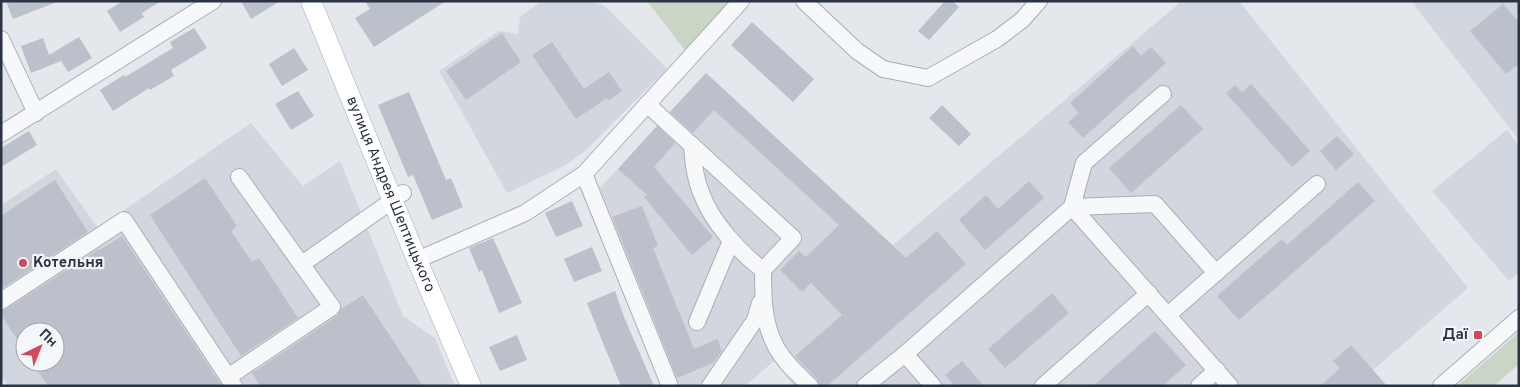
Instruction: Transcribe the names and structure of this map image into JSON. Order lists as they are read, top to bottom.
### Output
{
  "streets": {
    "main road": ["вулиця Андрея Шептицького"]
  },
  "places": {
    "other": ["Котельня"],
    "transit": ["Даї"]
  },
  "north": "top right"
}
